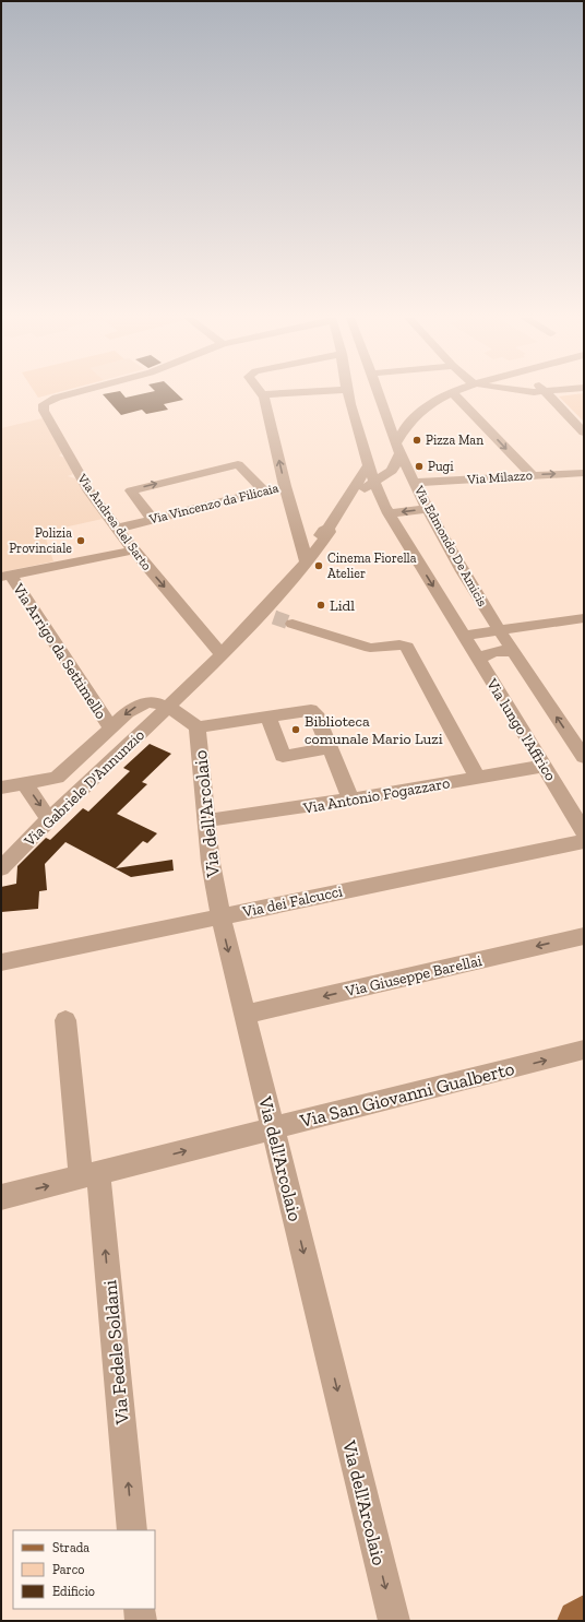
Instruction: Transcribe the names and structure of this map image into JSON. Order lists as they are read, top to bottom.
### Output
{
  "streets": {
    "street": [
      "Via Milazzo",
      "Via Vincenzo da Filicaia",
      "Via Andrea del Sarto",
      "Via Edmondo De Amicis",
      "Via Arrigo da Settimello",
      "Via lungo l'Affrico",
      "Via Gabriele D'Annunzio",
      "Via Antonio Fogazzaro",
      "Via dell'Arcolaio",
      "Via dei Falcucci",
      "Via Giuseppe Barellai",
      "Via San Giovanni Gualberto",
      "Via Fedele Soldani"
    ]
  },
  "crossings": [
    ["Via Milazzo", "Via Edmondo De Amicis"],
    ["Via Vincenzo da Filicaia", "Via Andrea del Sarto"],
    ["Via Andrea del Sarto", "Via Gabriele D'Annunzio"],
    ["Via Edmondo De Amicis", "Via lungo l'Affrico"],
    ["Via Arrigo da Settimello", "Via Gabriele D'Annunzio"],
    ["Via lungo l'Affrico", "Via Gabriele D'Annunzio"],
    ["Via lungo l'Affrico", "Via Antonio Fogazzaro"],
    ["Via Gabriele D'Annunzio", "Via dell'Arcolaio"],
    ["Via Antonio Fogazzaro", "Via dell'Arcolaio"],
    ["Via dell'Arcolaio", "Via dei Falcucci"],
    ["Via dell'Arcolaio", "Via Giuseppe Barellai"],
    ["Via dell'Arcolaio", "Via San Giovanni Gualberto"],
    ["Via San Giovanni Gualberto", "Via Fedele Soldani"]
  ],
  "one_way": [
    "Via Andrea del Sarto",
    "Via dell'Arcolaio",
    "Via Giuseppe Barellai",
    "Via San Giovanni Gualberto",
    "Via Fedele Soldani"
  ],
  "places": [
    "Pizza Man",
    "Pugi",
    "Polizia Provinciale",
    "Cinema Fiorella Atelier",
    "Lidl",
    "Biblioteca comunale Mario Luzi"
  ],
  "legend": ["Strada", "Parco", "Edificio"]
}
